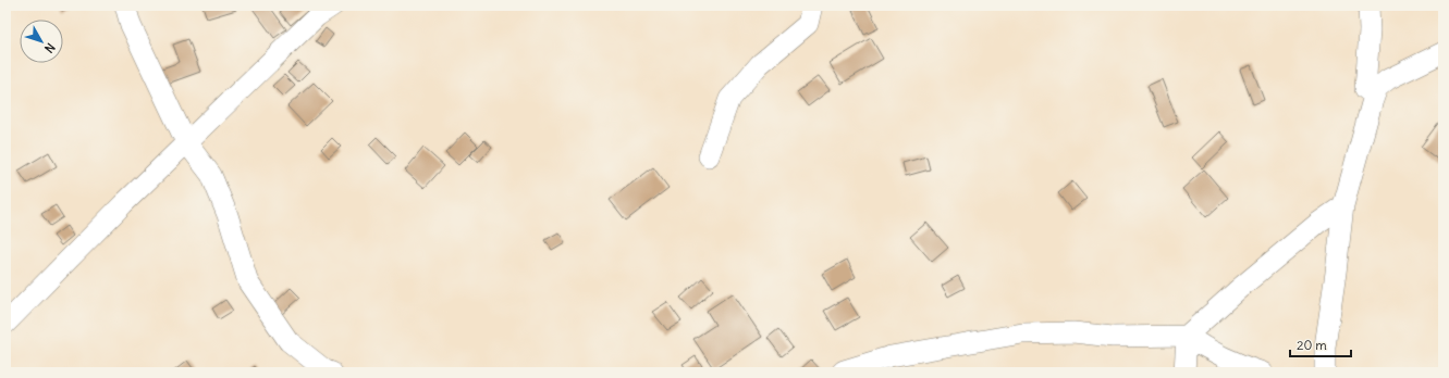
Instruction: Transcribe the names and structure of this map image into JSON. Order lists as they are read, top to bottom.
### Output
{
  "scale_bar": "20 m",
  "north": "bottom right"
}
